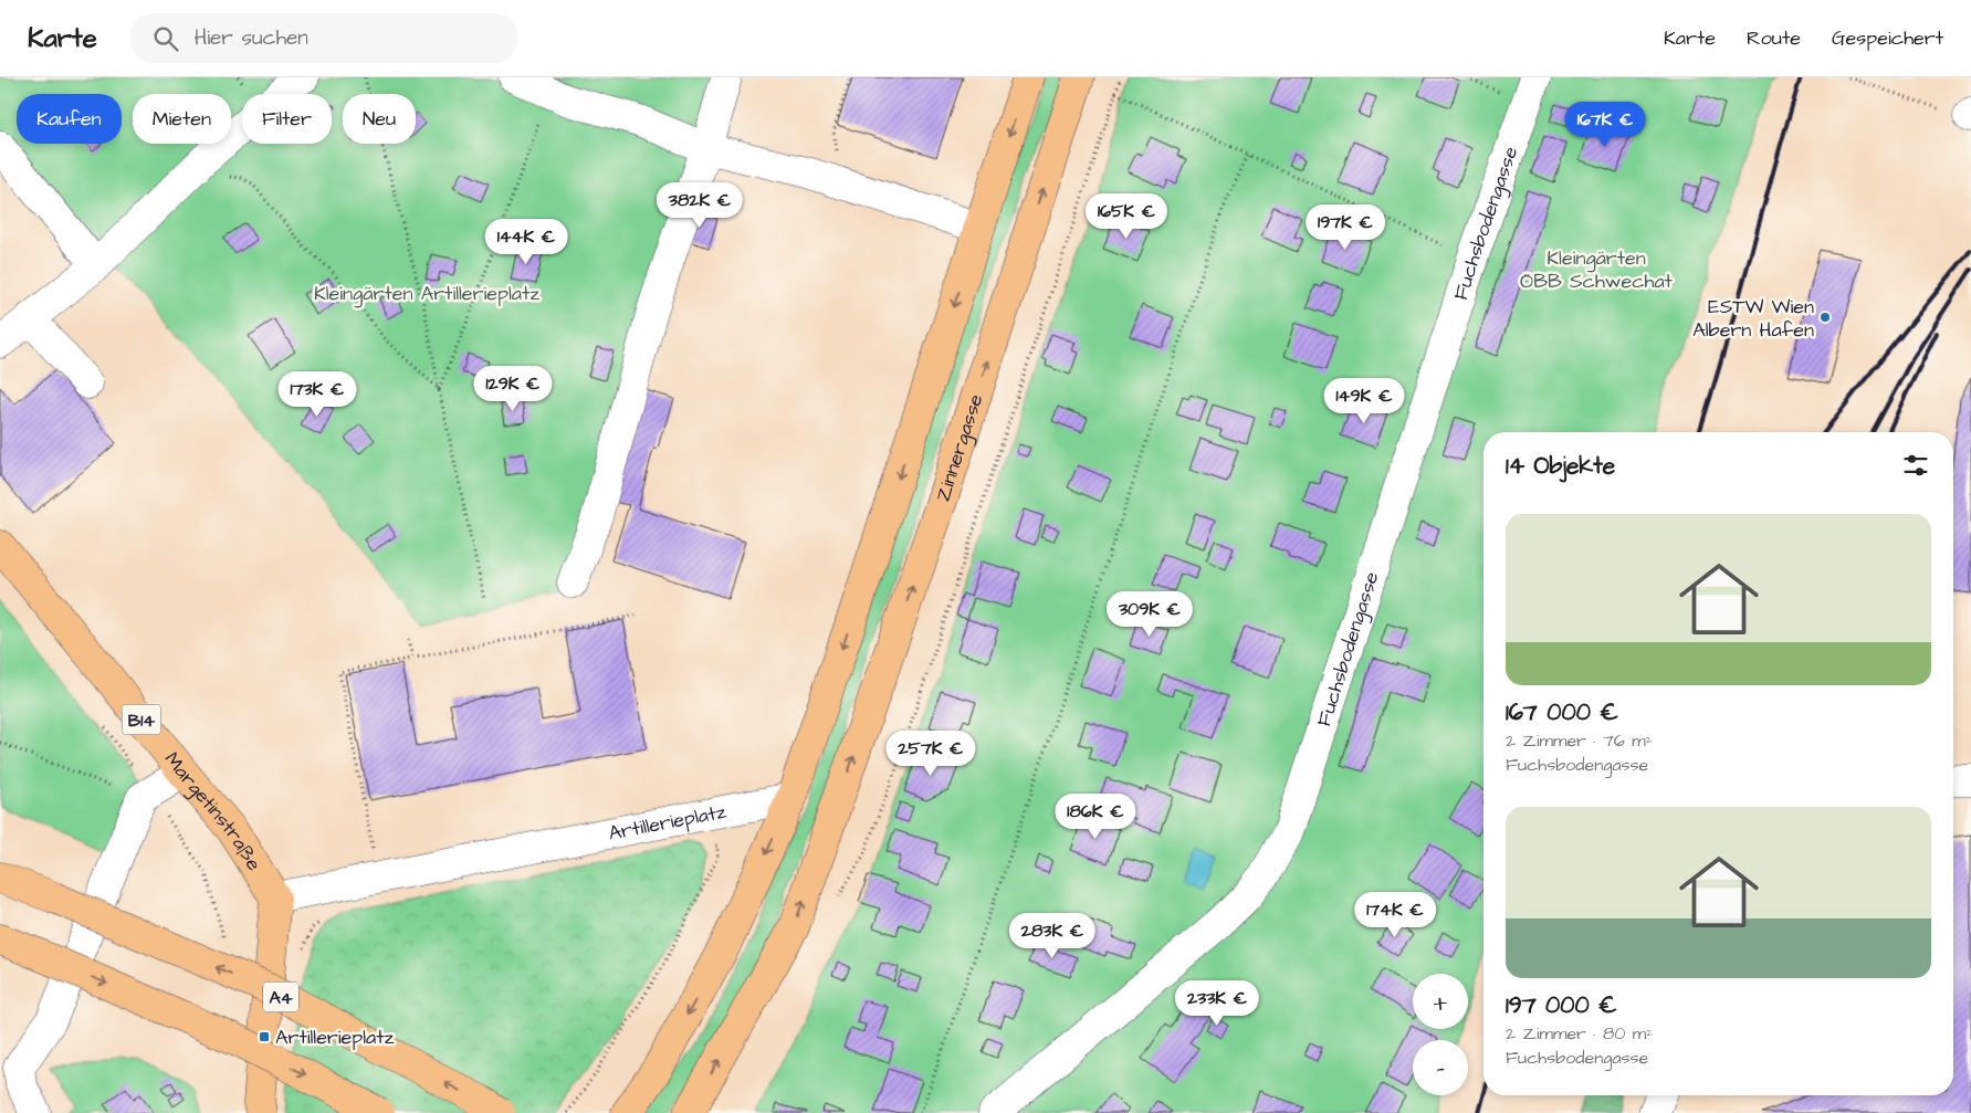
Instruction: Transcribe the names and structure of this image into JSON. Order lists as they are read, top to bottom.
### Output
{
  "streets": {
    "main road": [
      "Zinnergasse",
      "B14",
      "Margetinstraße",
      "A4"
    ],
    "street": ["Fuchsbodengasse", "Artillerieplatz"]
  },
  "crossings": [
    ["Margetinstraße", "Artillerieplatz"]
  ],
  "parks": ["Kleingärten ÖBB Schwechat", "Kleingärten Artillerieplatz"],
  "places": {
    "other": ["ESTW Wien Albern Hafen"],
    "transit": ["Artillerieplatz"]
  },
  "page": {
    "header": "Karte",
    "search": "Hier suchen",
    "nav": ["Karte", "Route", "Gespeichert"],
    "chip": [
      "Kaufen",
      "Mieten",
      "Filter",
      "Neu"
    ],
    "price": [
      "167K €",
      "382K €",
      "165K €",
      "197K €",
      "144K €",
      "129K €",
      "173K €",
      "149K €",
      "309K €",
      "257K €",
      "186K €",
      "174K €",
      "283K €",
      "233K €"
    ],
    "heading": "14 Objekte",
    "list": [
      {
        "name": "167 000 €",
        "note": "2 Zimmer · 76 m² · Fuchsbodengasse"
      },
      {
        "name": "197 000 €",
        "note": "2 Zimmer · 80 m² · Fuchsbodengasse"
      }
    ],
    "map_buttons": ["+", "−"]
  }
}
